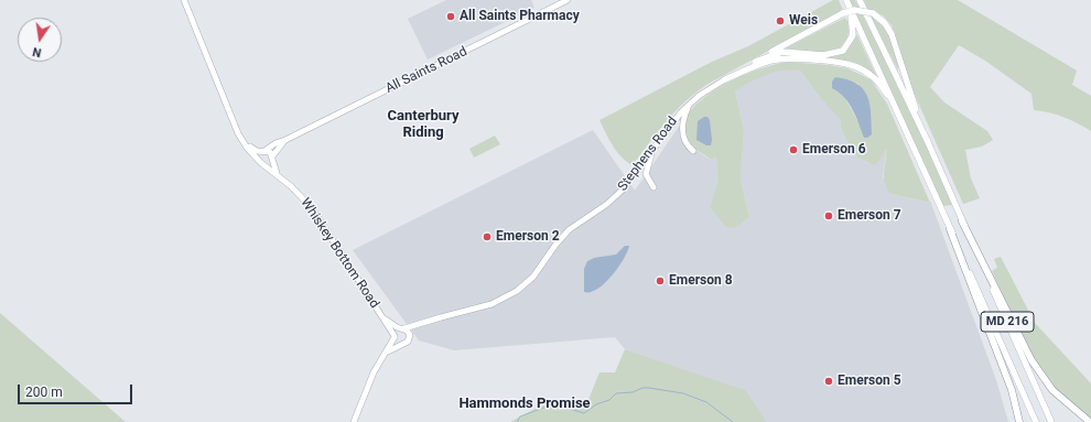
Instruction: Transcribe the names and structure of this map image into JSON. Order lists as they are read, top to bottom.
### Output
{
  "streets": {
    "main road": ["MD 216"],
    "street": ["All Saints Road", "Stephens Road", "Whiskey Bottom Road"]
  },
  "crossings": [
    ["All Saints Road", "Whiskey Bottom Road"],
    ["Stephens Road", "Whiskey Bottom Road"]
  ],
  "districts": ["Canterbury Riding", "Hammonds Promise"],
  "places": [
    "All Saints Pharmacy",
    "Weis",
    "Emerson 6",
    "Emerson 7",
    "Emerson 2",
    "Emerson 8",
    "Emerson 5"
  ],
  "scale_bar": "200 m",
  "north": "bottom"
}
